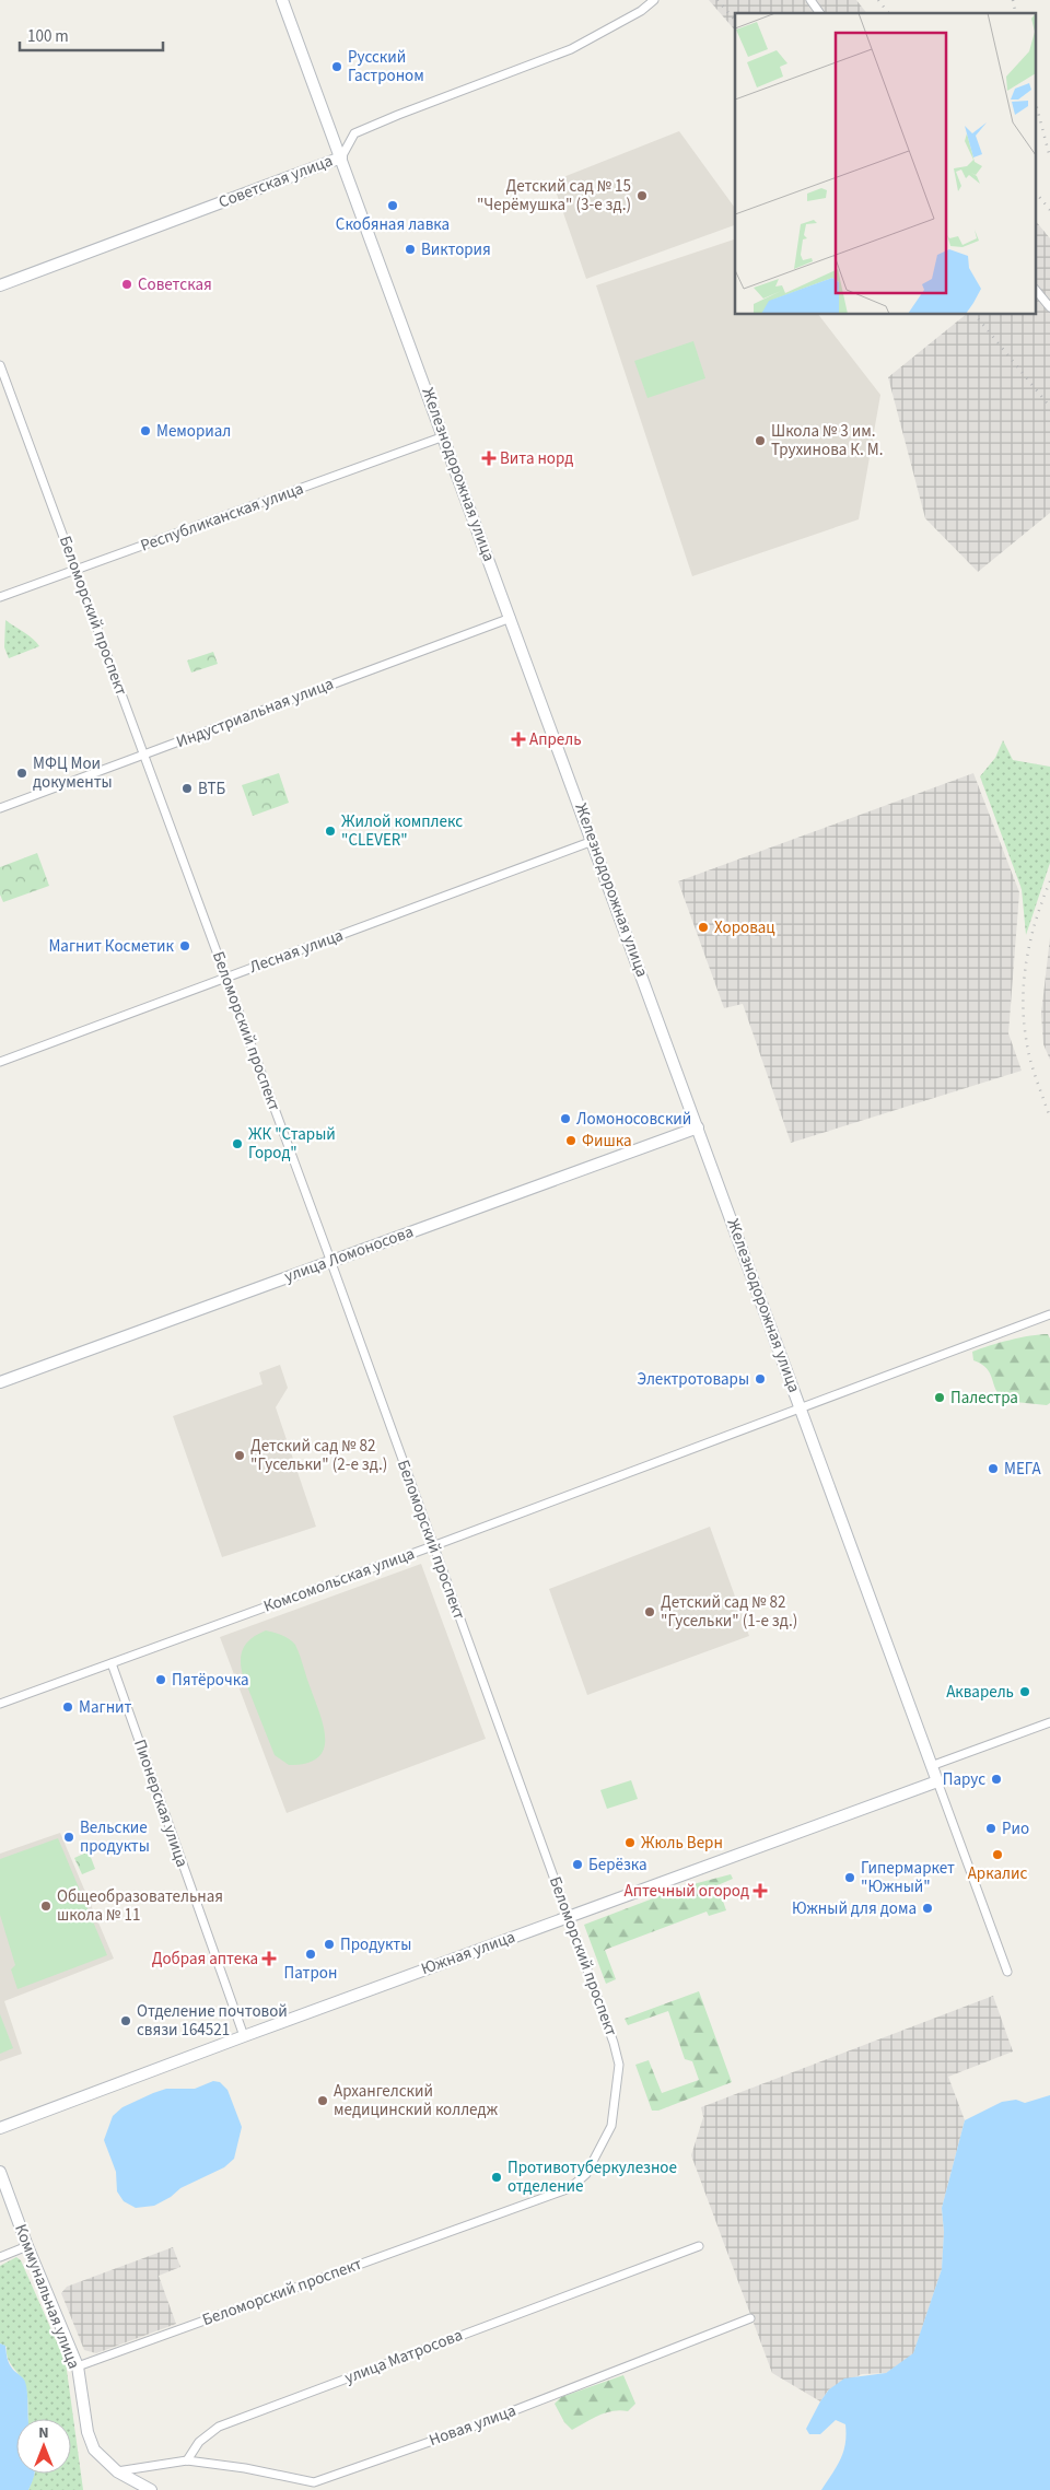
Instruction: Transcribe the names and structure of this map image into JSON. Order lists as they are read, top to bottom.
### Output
{
  "streets": {
    "main road": [
      "Советская улица",
      "Железнодорожная улица",
      "улица Ломоносова",
      "Южная улица",
      "Коммунальная улица"
    ],
    "street": [
      "Республиканская улица",
      "Беломорский проспект",
      "Индустриальная улица",
      "Лесная улица",
      "Комсомольская улица",
      "Пионерская улица",
      "улица Матросова",
      "Новая улица"
    ]
  },
  "crossings": [
    ["Советская улица", "Железнодорожная улица"],
    ["Железнодорожная улица", "Республиканская улица"],
    ["Железнодорожная улица", "Индустриальная улица"],
    ["Железнодорожная улица", "Лесная улица"],
    ["Железнодорожная улица", "улица Ломоносова"],
    ["Железнодорожная улица", "Комсомольская улица"],
    ["Железнодорожная улица", "Южная улица"],
    ["Республиканская улица", "Беломорский проспект"],
    ["Беломорский проспект", "Индустриальная улица"],
    ["Беломорский проспект", "Лесная улица"],
    ["Беломорский проспект", "улица Ломоносова"],
    ["Беломорский проспект", "Комсомольская улица"],
    ["Беломорский проспект", "Южная улица"],
    ["Беломорский проспект", "Коммунальная улица"],
    ["Комсомольская улица", "Пионерская улица"],
    ["Пионерская улица", "Южная улица"],
    ["улица Матросова", "Новая улица"]
  ],
  "places": {
    "other": [
      "Русский Гастроном",
      "Детский сад № 15 \"Черёмушка\" (3-е зд.)",
      "Скобяная лавка",
      "Виктория",
      "Советская",
      "Мемориал",
      "Школа № 3 им. Трухинова К. М.",
      "МФЦ Мои документы",
      "ВТБ",
      "Жилой комплекс \"СLEVER\"",
      "Хоровац",
      "Магнит Косметик",
      "Ломоносовский",
      "Фишка",
      "ЖК \"Старый Город\"",
      "Электротовары",
      "Палестра",
      "Детский сад № 82 \"Гусельки\" (2-е зд.)",
      "МЕГА",
      "Детский сад № 82 \"Гусельки\" (1-е зд.)",
      "Пятёрочка",
      "Акварель",
      "Магнит",
      "Парус",
      "Рио",
      "Вельские продукты",
      "Жюль Верн",
      "Аркалис",
      "Берёзка",
      "Гипермаркет \"Южный\"",
      "Общеобразовательная школа № 11",
      "Южный для дома",
      "Продукты",
      "Патрон",
      "Отделение почтовой связи 164521",
      "Архангелский медицинский колледж",
      "Противотуберкулезное отделение"
    ],
    "health": [
      "Вита норд",
      "Апрель",
      "Аптечный огород",
      "Добрая аптека"
    ]
  },
  "scale_bar": "100 m",
  "north": "top"
}
